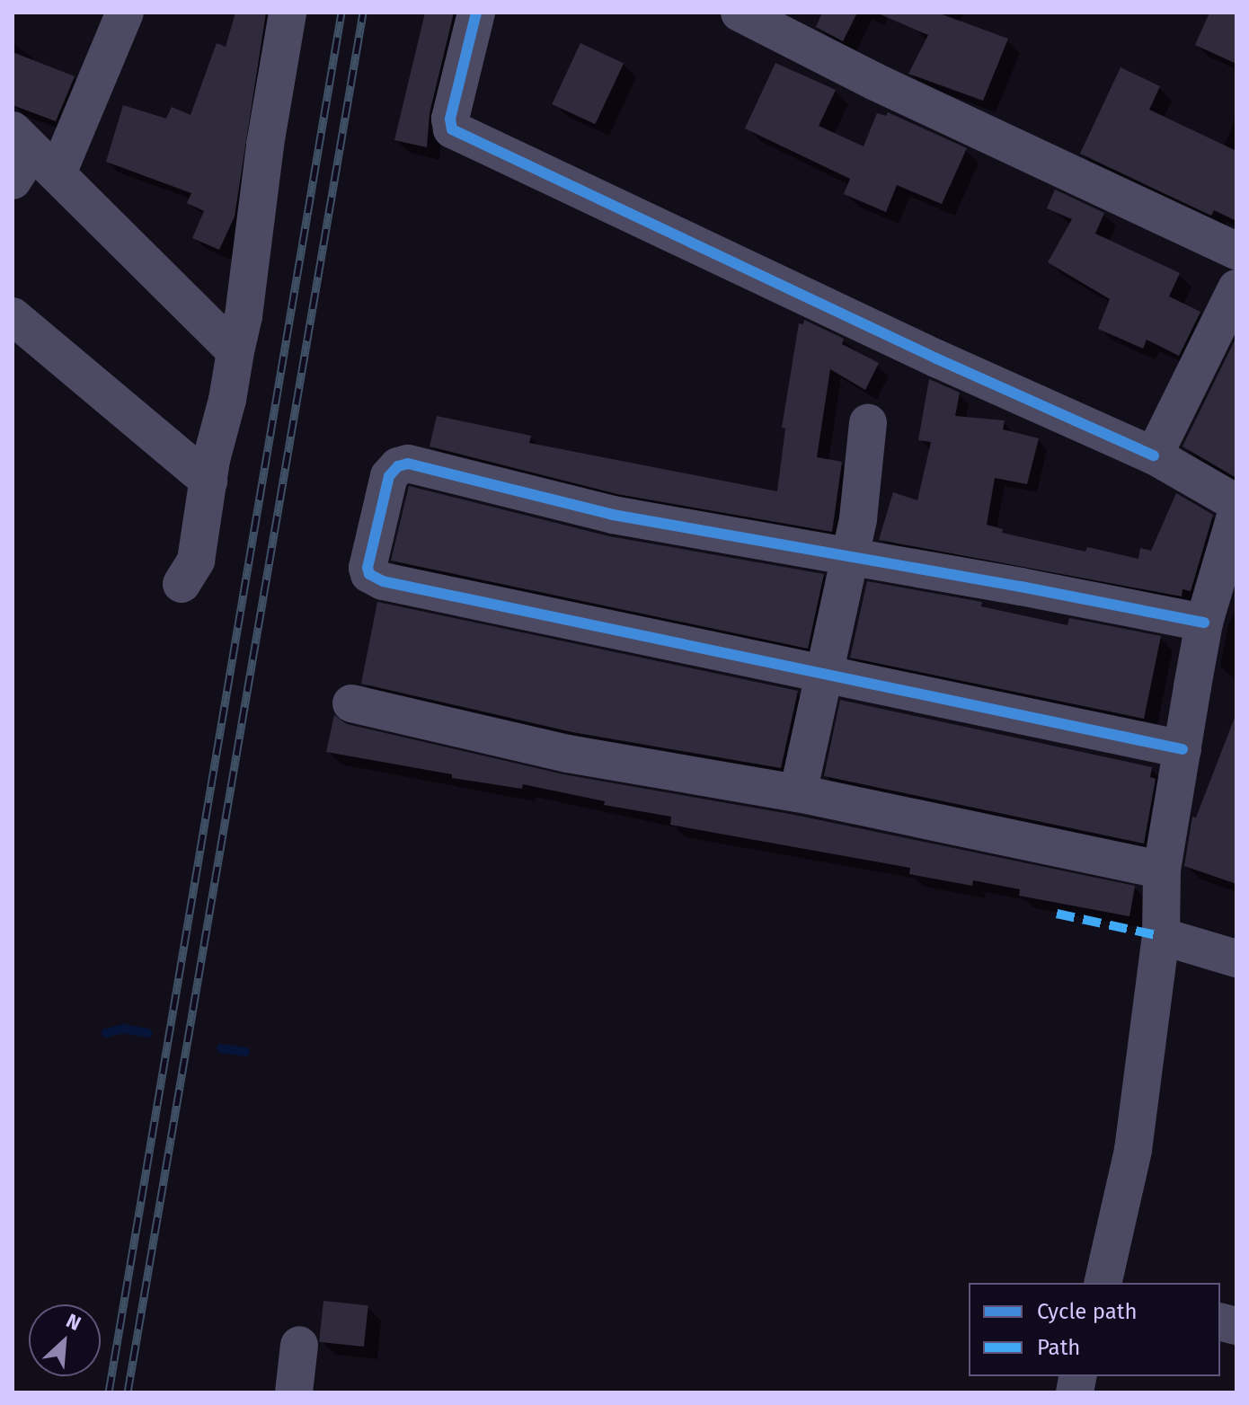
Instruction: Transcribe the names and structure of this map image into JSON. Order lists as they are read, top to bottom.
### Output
{
  "legend": ["Cycle path", "Path"],
  "north": "top right"
}
